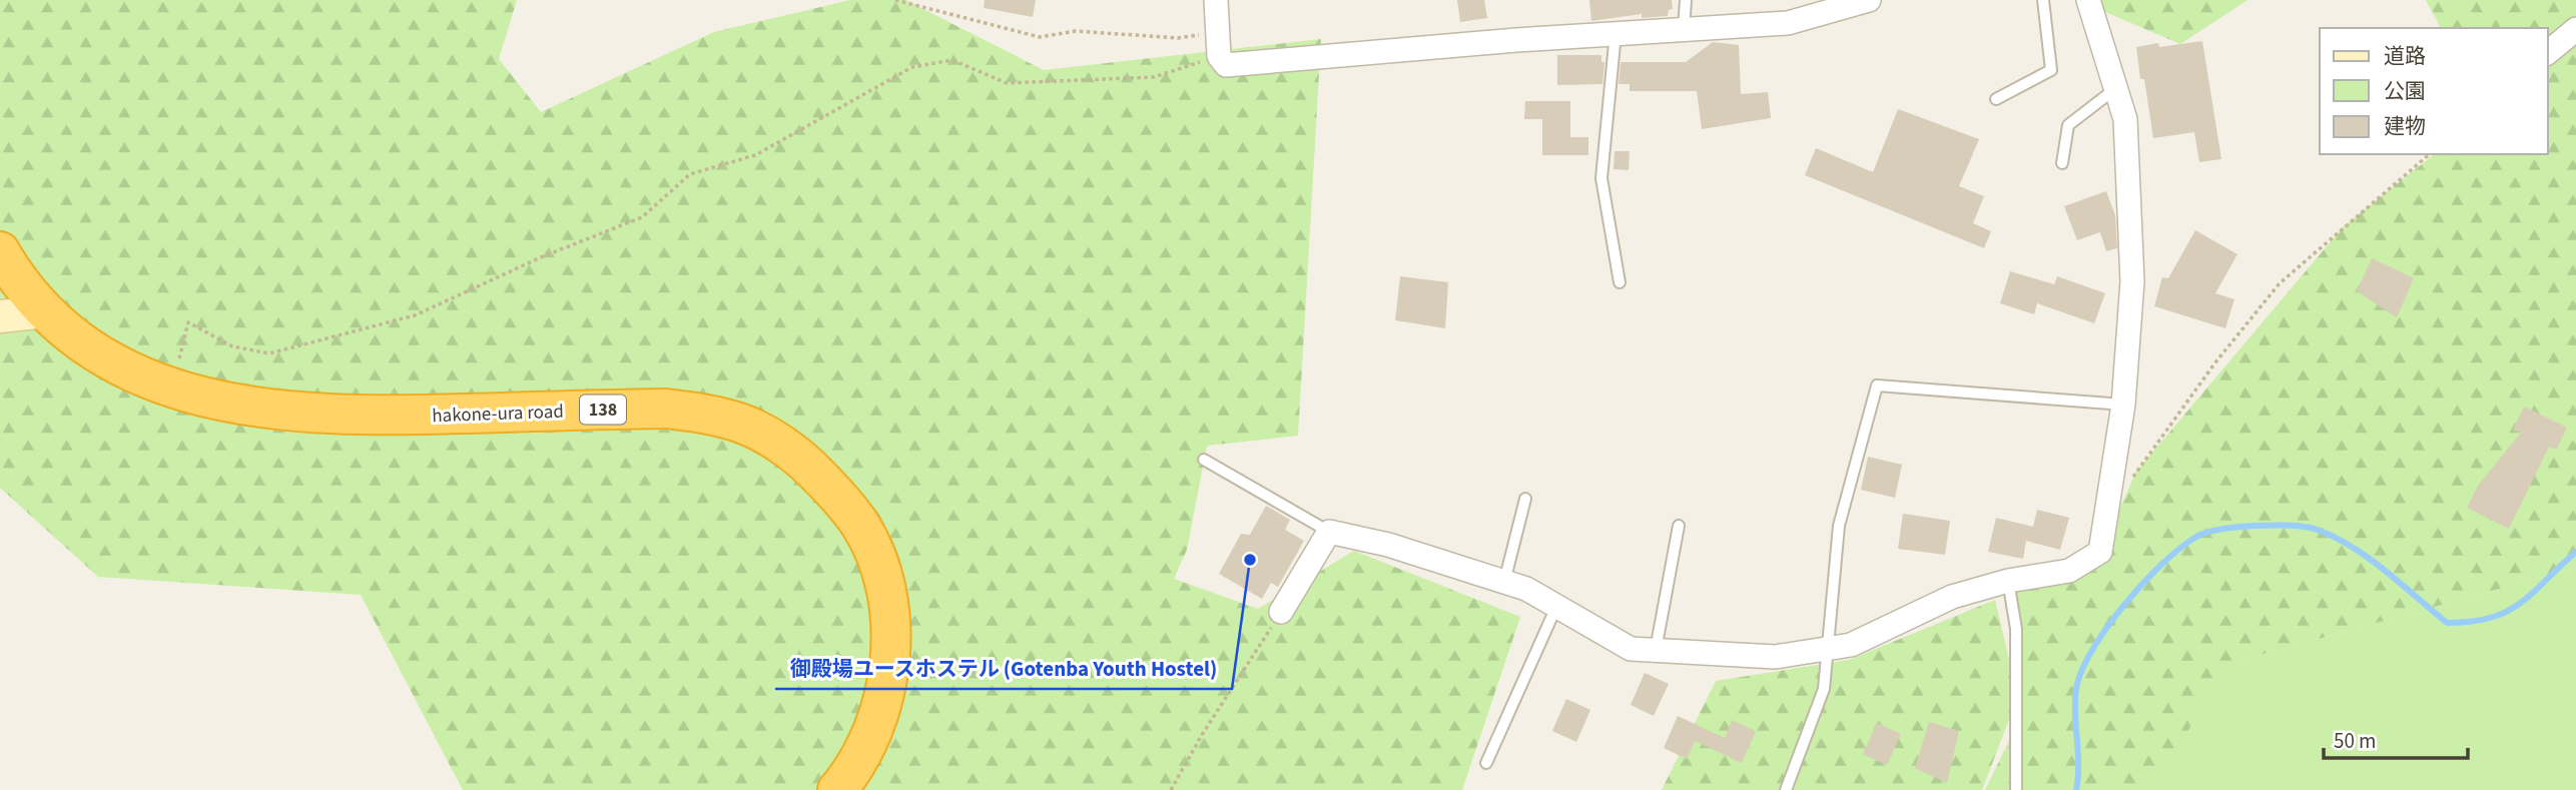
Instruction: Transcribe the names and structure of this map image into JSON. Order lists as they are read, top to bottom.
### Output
{
  "streets": {
    "highway": ["138", "hakone-ura road"]
  },
  "crossings": [
    ["138", "hakone-ura road"]
  ],
  "places": ["御殿場ユースホステル (Gotenba Youth Hostel)"],
  "legend": ["道路", "公園", "建物"],
  "scale_bar": "50 m"
}
